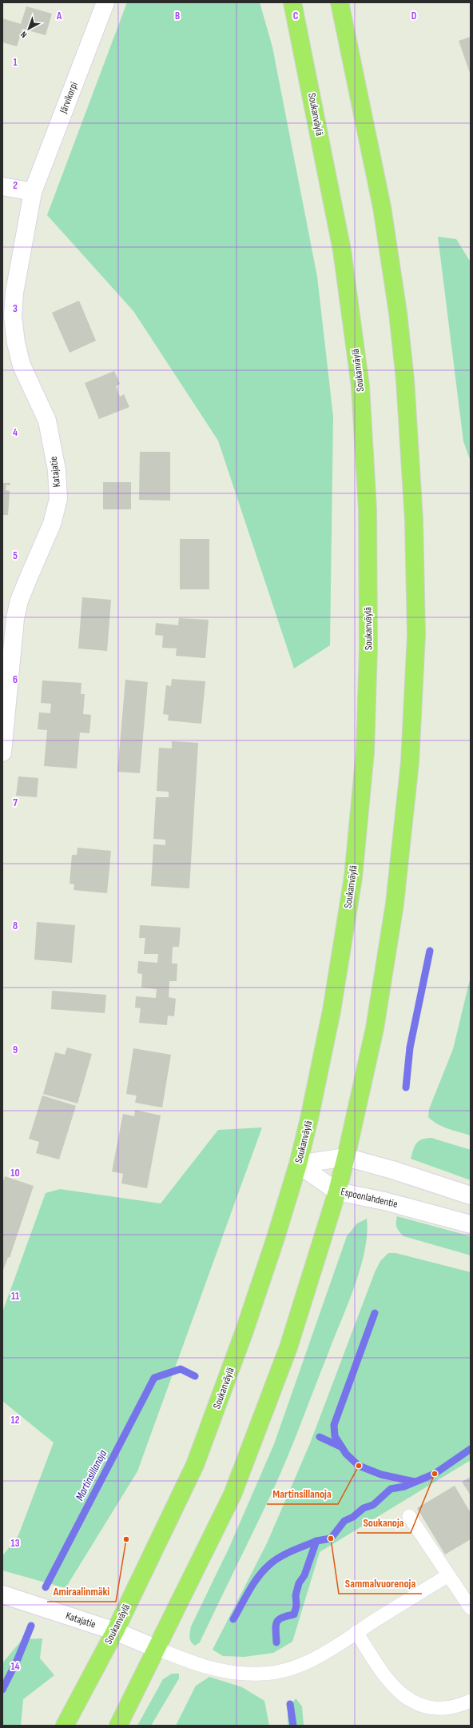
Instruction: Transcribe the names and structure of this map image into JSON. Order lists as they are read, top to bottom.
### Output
{
  "streets": {
    "main road": ["Soukanväylä"],
    "street": ["Järvikorpi", "Katajatie", "Espoonlahdentie"]
  },
  "crossings": [
    ["Järvikorpi", "Katajatie"],
    ["Soukanväylä", "Katajatie"],
    ["Soukanväylä", "Espoonlahdentie"]
  ],
  "water": ["Martinsillanoja"],
  "places": [
    "Martinsillanoja",
    "Soukanoja",
    "Sammalvuorenoja",
    "Amiraalinmäki"
  ],
  "north": "bottom left",
  "grid": {
    "columns": [
      "A",
      "B",
      "C",
      "D"
    ],
    "rows": [
      "1",
      "2",
      "3",
      "4",
      "5",
      "6",
      "7",
      "8",
      "9",
      "10",
      "11",
      "12",
      "13",
      "14"
    ]
  }
}
